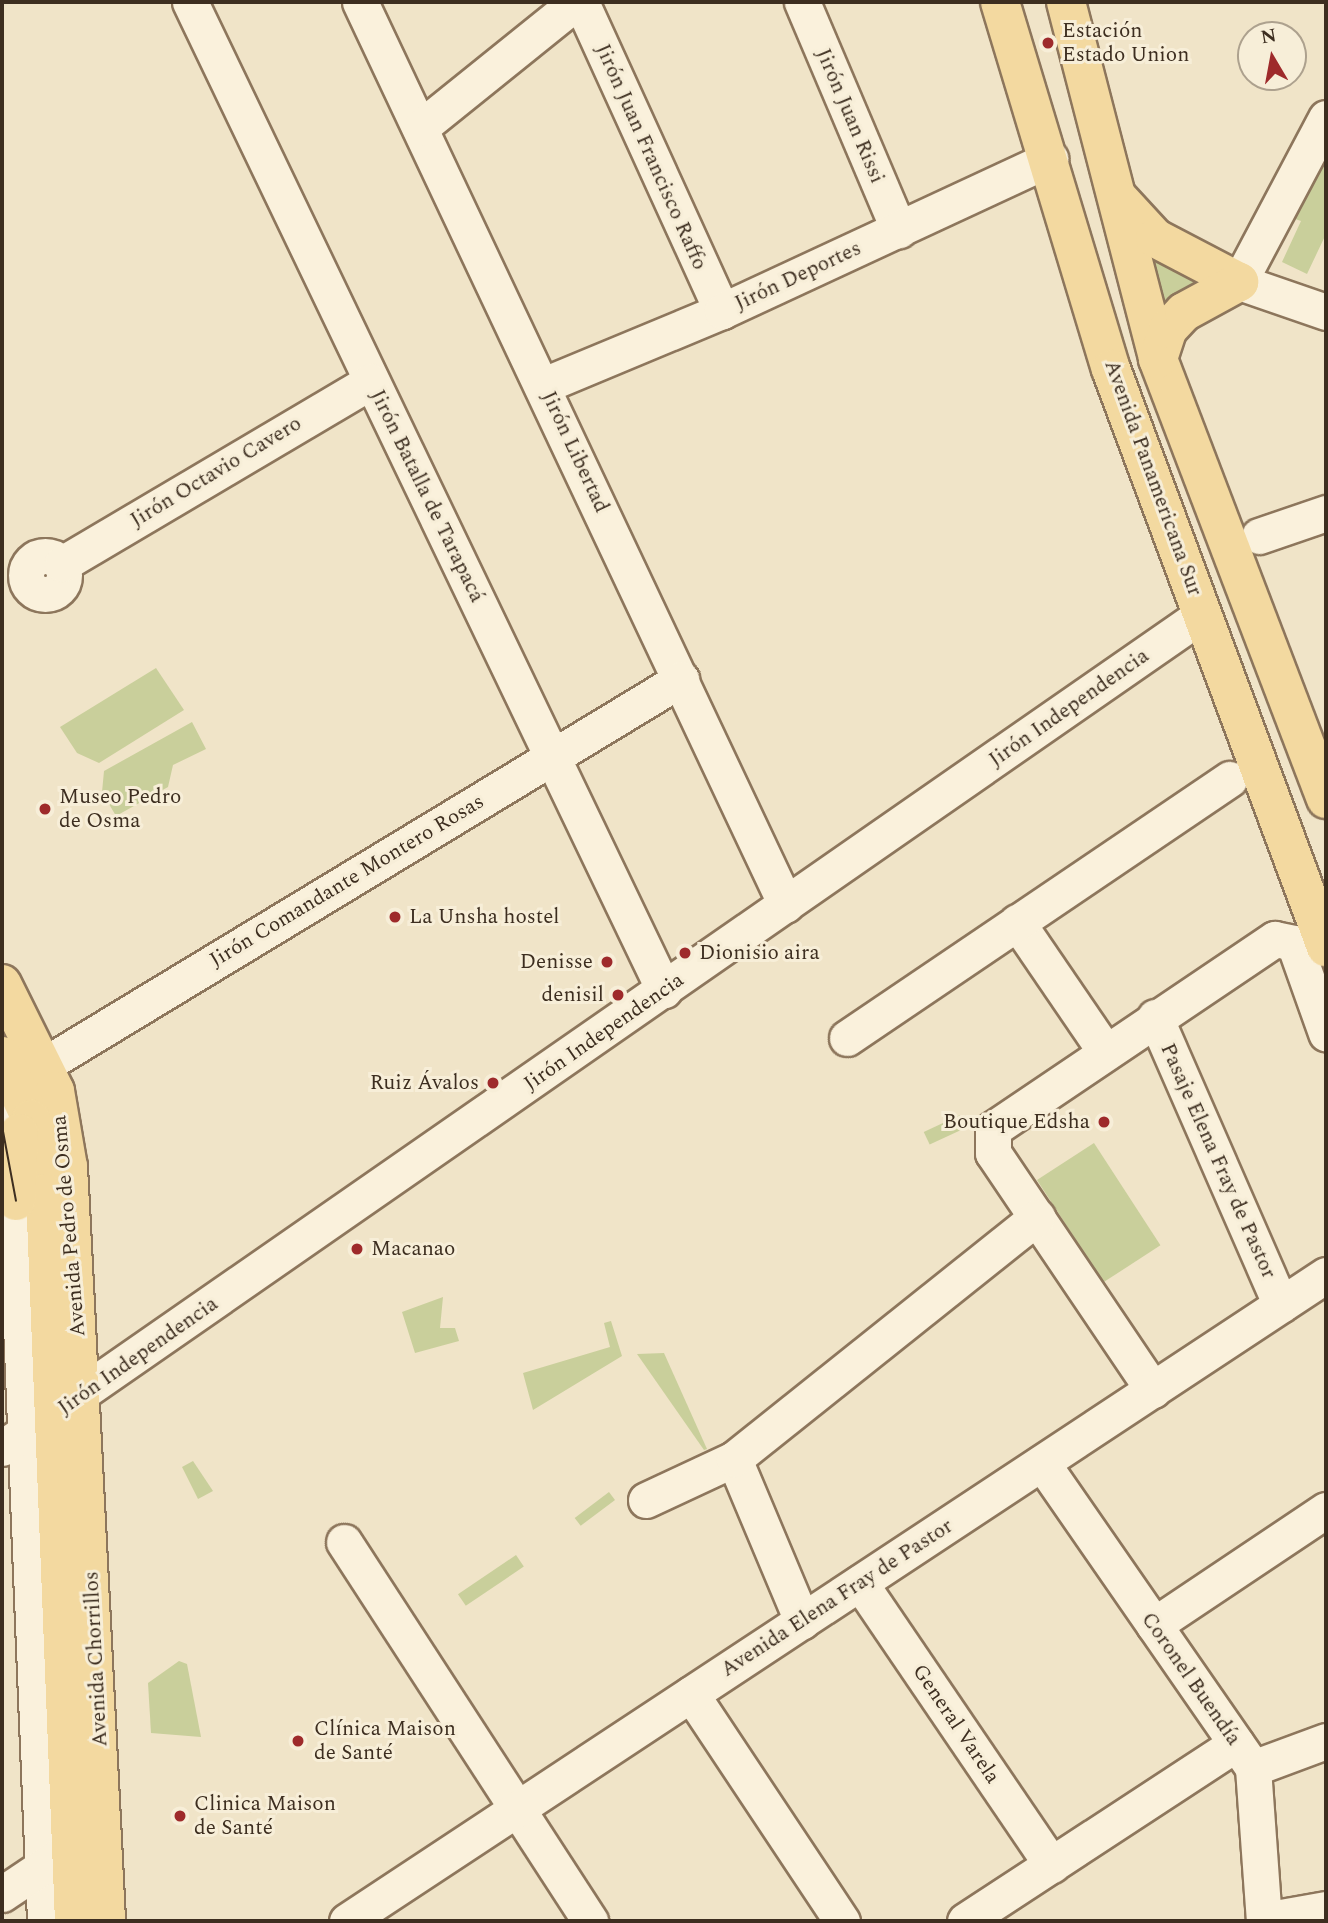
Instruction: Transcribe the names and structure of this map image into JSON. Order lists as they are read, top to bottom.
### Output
{
  "streets": {
    "main road": ["Avenida Panamericana Sur", "Avenida Pedro de Osma", "Avenida Chorrillos"],
    "street": [
      "Jirón Juan Rissi",
      "Jirón Juan Francisco Raffo",
      "Jirón Deportes",
      "Jirón Libertad",
      "Jirón Octavio Cavero",
      "Jirón Batalla de Tarapacá",
      "Jirón Independencia",
      "Jirón Comandante Montero Rosas",
      "Pasaje Elena Fray de Pastor",
      "Avenida Elena Fray de Pastor",
      "Coronel Buendía",
      "General Varela"
    ]
  },
  "crossings": [
    ["Jirón Juan Rissi", "Jirón Deportes"],
    ["Jirón Juan Francisco Raffo", "Jirón Deportes"],
    ["Jirón Deportes", "Jirón Libertad"],
    ["Jirón Deportes", "Avenida Panamericana Sur"],
    ["Jirón Libertad", "Jirón Independencia"],
    ["Jirón Libertad", "Jirón Comandante Montero Rosas"],
    ["Jirón Octavio Cavero", "Jirón Batalla de Tarapacá"],
    ["Avenida Panamericana Sur", "Jirón Independencia"],
    ["Jirón Batalla de Tarapacá", "Jirón Independencia"],
    ["Jirón Batalla de Tarapacá", "Jirón Comandante Montero Rosas"],
    ["Jirón Independencia", "Avenida Pedro de Osma"],
    ["Jirón Independencia", "Avenida Chorrillos"],
    ["Jirón Comandante Montero Rosas", "Avenida Pedro de Osma"],
    ["Pasaje Elena Fray de Pastor", "Avenida Elena Fray de Pastor"],
    ["Avenida Pedro de Osma", "Avenida Chorrillos"],
    ["Avenida Elena Fray de Pastor", "Coronel Buendía"],
    ["Avenida Elena Fray de Pastor", "General Varela"]
  ],
  "places": [
    "Estación Estado Union",
    "Museo Pedro de Osma",
    "La Unsha hostel",
    "Dionisio aira",
    "Denisse",
    "denisil",
    "Ruiz Ávalos",
    "Boutique Edsha",
    "Macanao",
    "Clínica Maison de Santé",
    "Clinica Maison de Santé"
  ],
  "north": "top"
}
